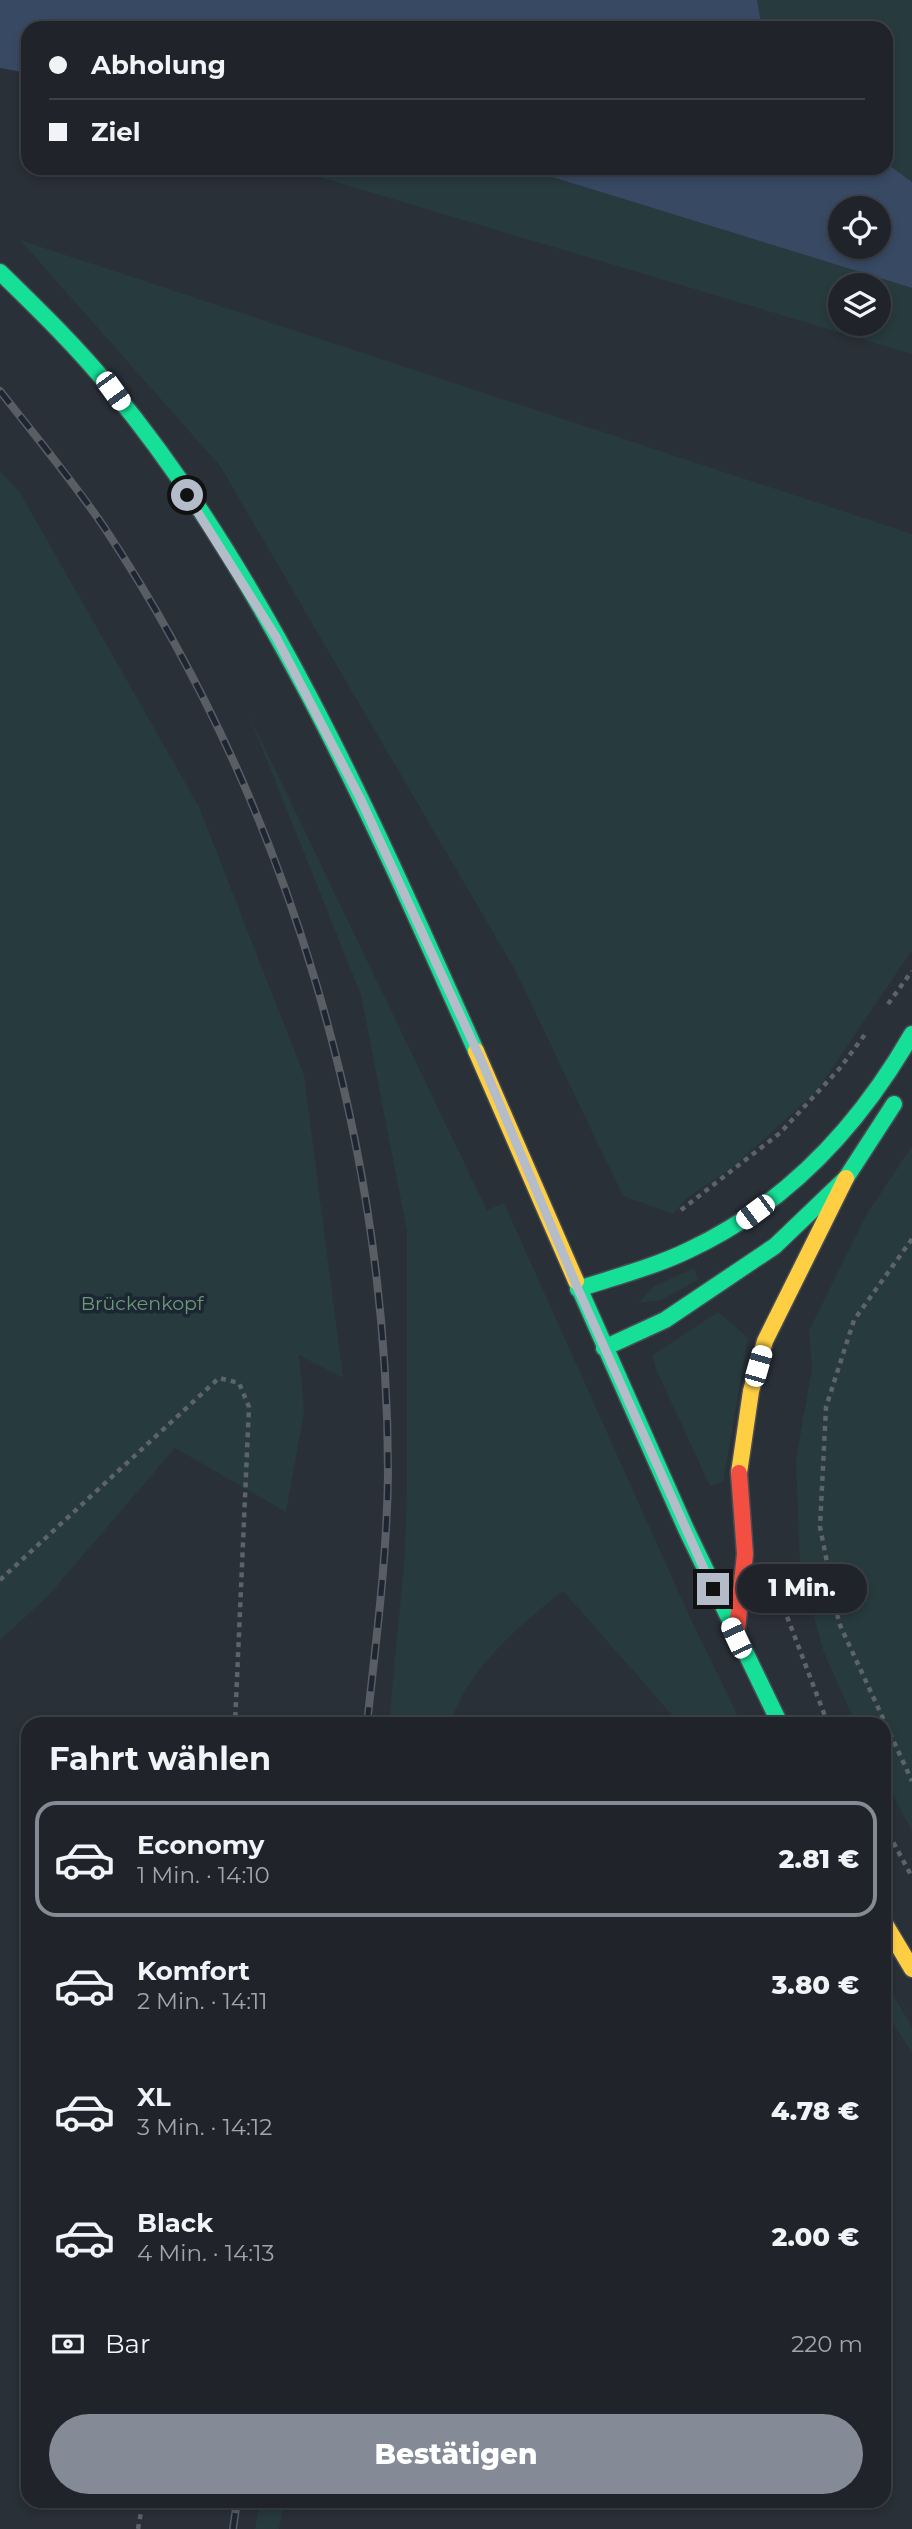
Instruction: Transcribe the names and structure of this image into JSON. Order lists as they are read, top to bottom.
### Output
{
  "parks": ["Brückenkopf"],
  "page": {
    "banner": ["Abholung", "Ziel"],
    "bubble": "1 Min.",
    "heading": "Fahrt wählen",
    "list": [
      {
        "name": "Economy",
        "note": "1 Min. · 14:10",
        "value": "2.81 €"
      },
      {
        "name": "Komfort",
        "note": "2 Min. · 14:11",
        "value": "3.80 €"
      },
      {
        "name": "XL",
        "note": "3 Min. · 14:12",
        "value": "4.78 €"
      },
      {
        "name": "Black",
        "note": "4 Min. · 14:13",
        "value": "2.00 €"
      }
    ],
    "pay": ["Bar", "220 m"],
    "buttons": "Bestätigen"
  }
}
